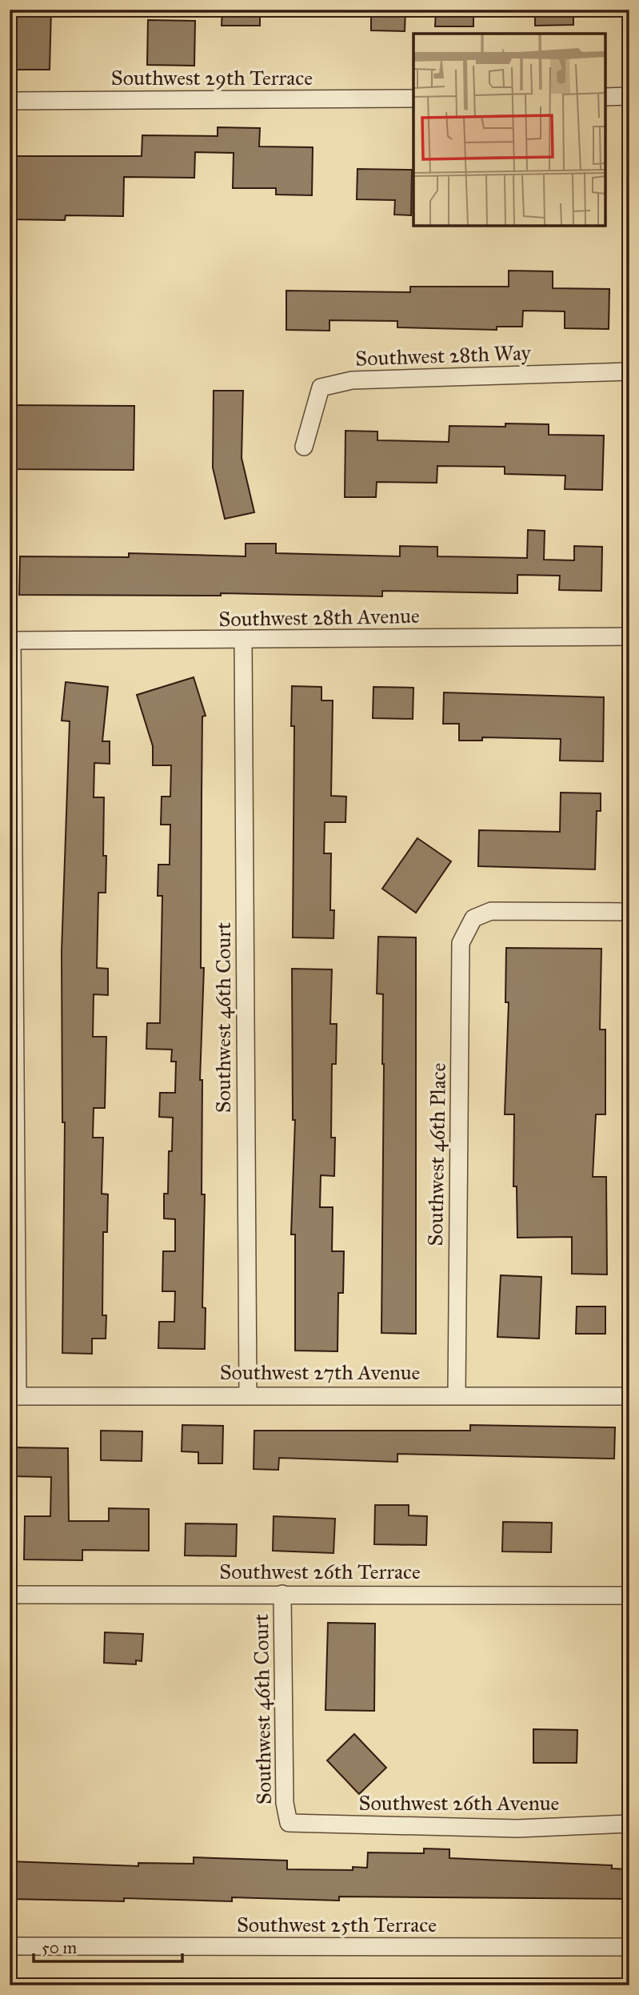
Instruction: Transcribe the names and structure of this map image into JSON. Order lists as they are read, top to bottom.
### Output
{
  "streets": {
    "street": [
      "Southwest 29th Terrace",
      "Southwest 28th Way",
      "Southwest 28th Avenue",
      "Southwest 46th Court",
      "Southwest 46th Place",
      "Southwest 27th Avenue",
      "Southwest 26th Terrace",
      "Southwest 26th Avenue",
      "Southwest 25th Terrace"
    ]
  },
  "crossings": [
    ["Southwest 28th Avenue", "Southwest 46th Court"],
    ["Southwest 46th Court", "Southwest 27th Avenue"],
    ["Southwest 46th Court", "Southwest 26th Terrace"],
    ["Southwest 46th Court", "Southwest 26th Avenue"],
    ["Southwest 46th Place", "Southwest 27th Avenue"]
  ],
  "scale_bar": "50 m"
}
